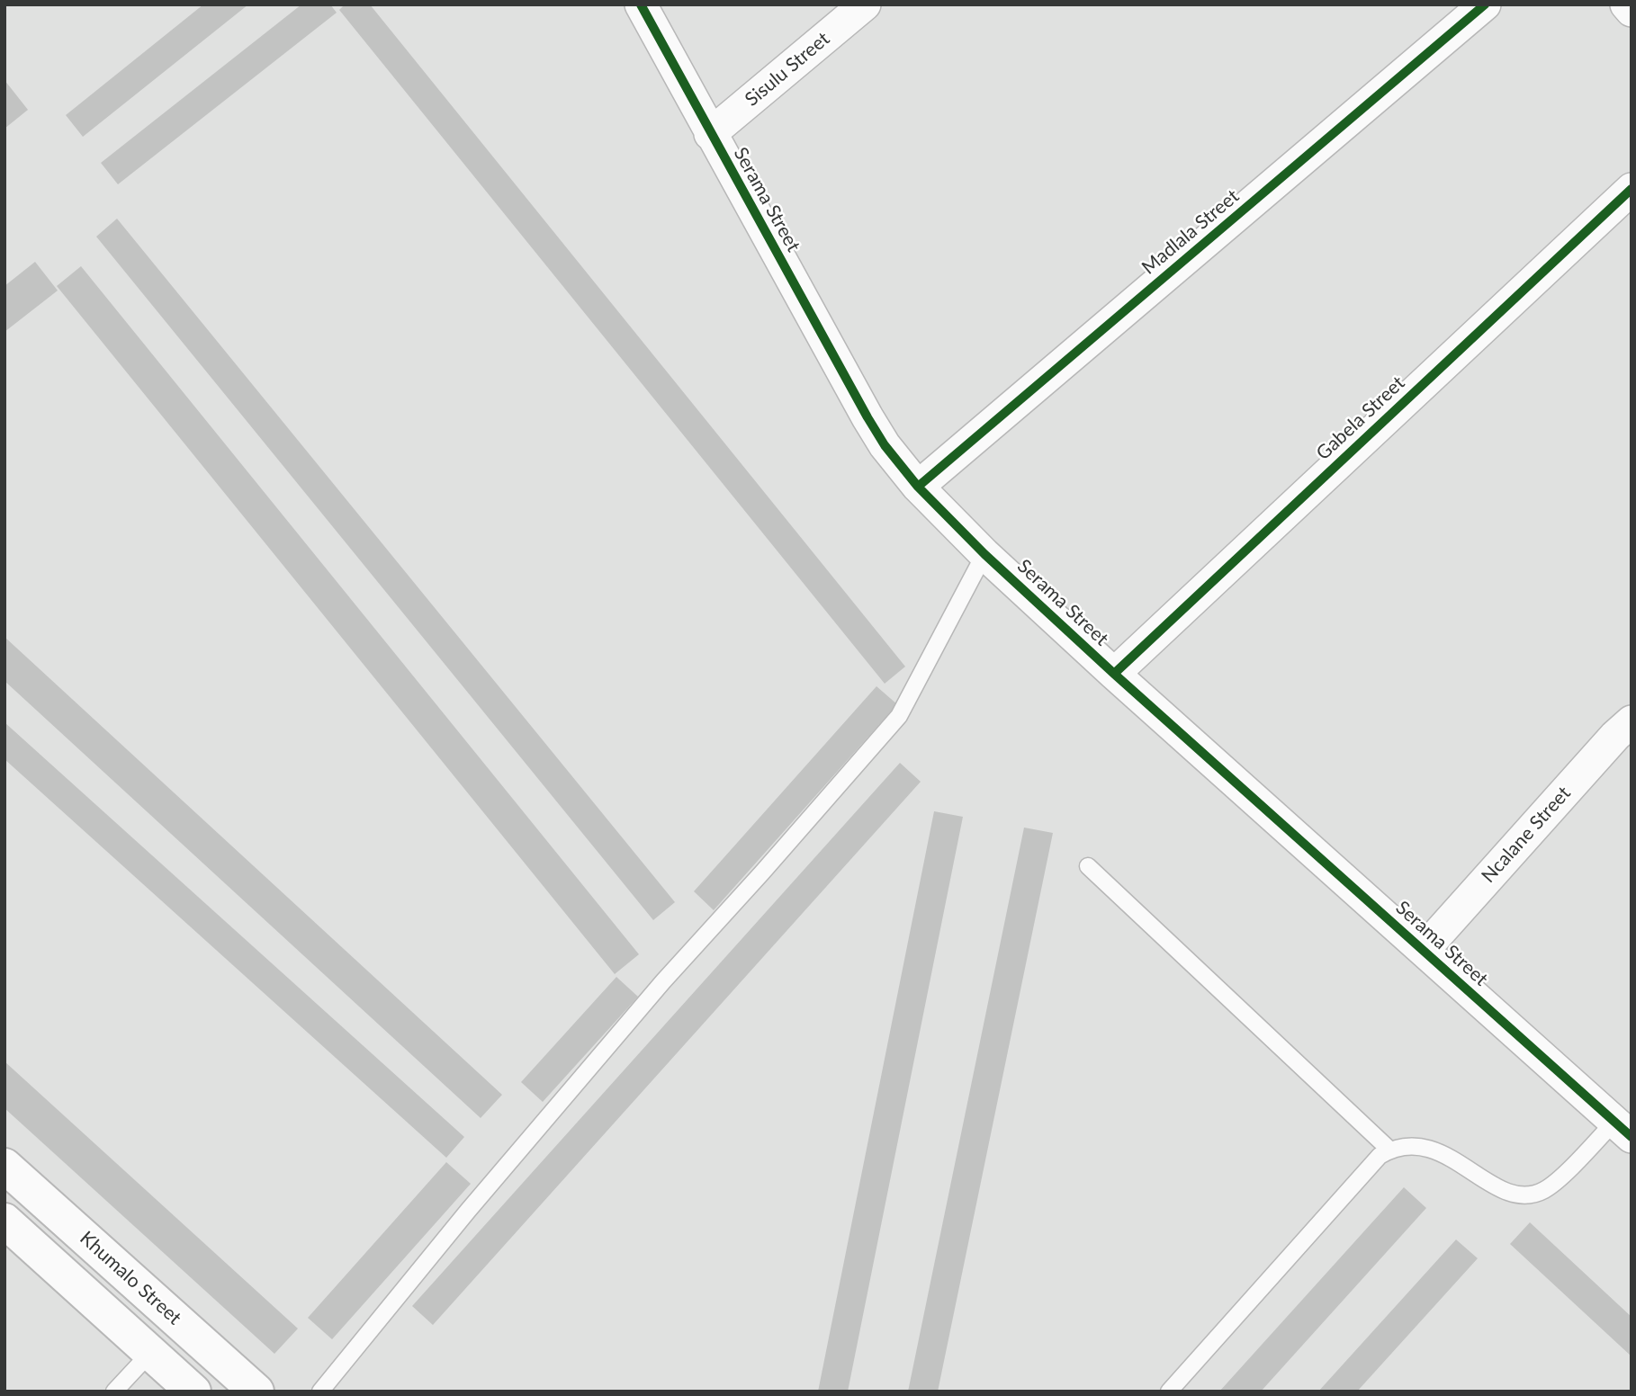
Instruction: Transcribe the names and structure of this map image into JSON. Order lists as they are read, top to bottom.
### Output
{
  "streets": {
    "street": [
      "Sisulu Street",
      "Serama Street",
      "Madlala Street",
      "Gabela Street",
      "Ncalane Street",
      "Khumalo Street"
    ]
  },
  "crossings": [
    ["Sisulu Street", "Serama Street"],
    ["Serama Street", "Madlala Street"],
    ["Serama Street", "Gabela Street"],
    ["Serama Street", "Ncalane Street"]
  ]
}
